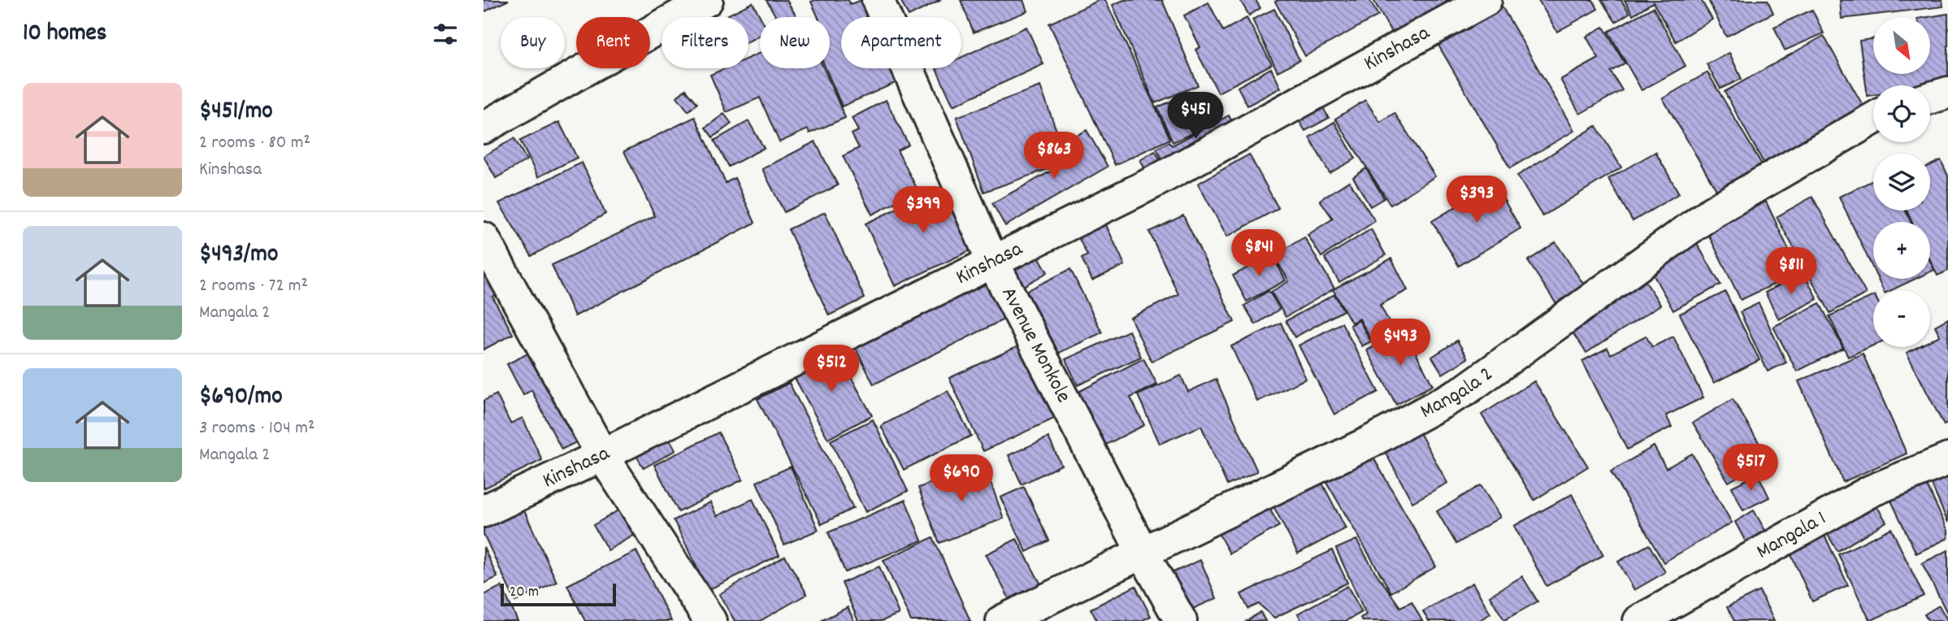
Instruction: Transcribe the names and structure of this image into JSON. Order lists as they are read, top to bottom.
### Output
{
  "streets": {
    "street": [
      "Kinshasa",
      "Avenue Monkole",
      "Mangala 2",
      "Mangala 1"
    ]
  },
  "crossings": [
    ["Kinshasa", "Avenue Monkole"],
    ["Avenue Monkole", "Mangala 2"]
  ],
  "scale_bar": "20 m",
  "north": "bottom right",
  "page": {
    "heading": "10 homes",
    "map_buttons": ["+", "−"],
    "chip": [
      "Buy",
      "Rent",
      "Filters",
      "New",
      "Apartment"
    ],
    "list": [
      {
        "name": "$451/mo",
        "note": "2 rooms · 80 m² · Kinshasa"
      },
      {
        "name": "$493/mo",
        "note": "2 rooms · 72 m² · Mangala 2"
      },
      {
        "name": "$690/mo",
        "note": "3 rooms · 104 m² · Mangala 2"
      }
    ],
    "price": [
      "$451",
      "$863",
      "$393",
      "$399",
      "$841",
      "$811",
      "$493",
      "$512",
      "$517",
      "$690"
    ],
    "scale": "20 m"
  }
}
